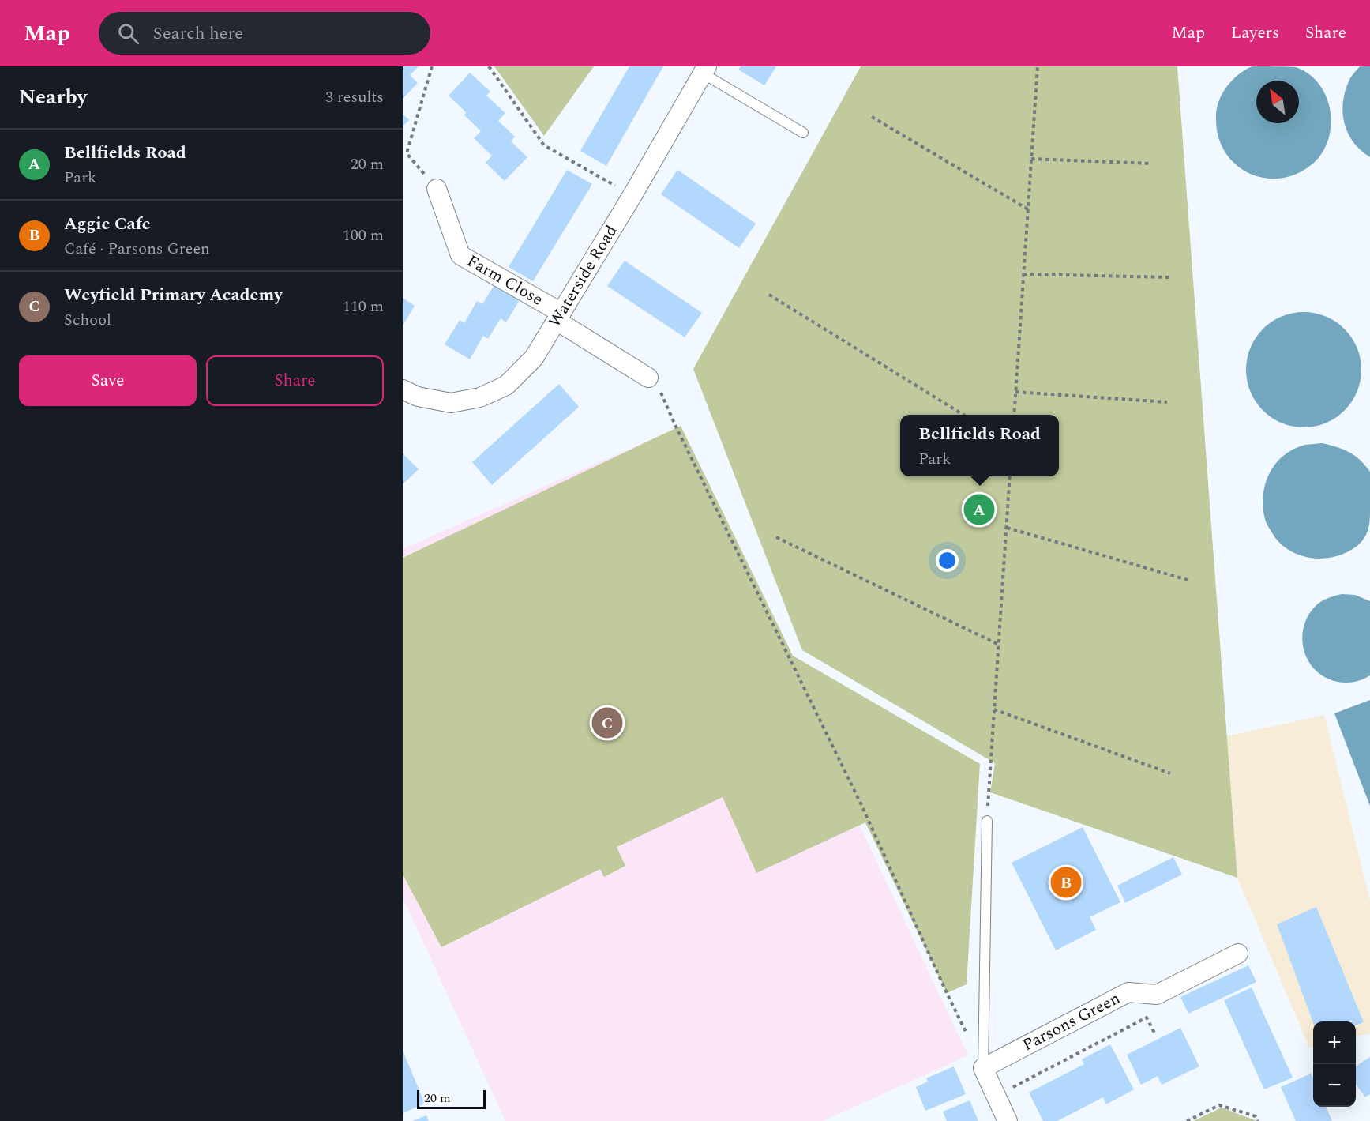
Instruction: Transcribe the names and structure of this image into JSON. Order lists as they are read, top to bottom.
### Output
{
  "streets": {
    "street": ["Waterside Road", "Farm Close", "Parsons Green"]
  },
  "crossings": [
    ["Waterside Road", "Farm Close"]
  ],
  "scale_bar": "20 m",
  "north": "top left",
  "page": {
    "header": "Map",
    "search": "Search here",
    "nav": ["Map", "Layers", "Share"],
    "heading": ["Nearby", "3 results"],
    "list": [
      {
        "mark": "A",
        "name": "Bellfields Road",
        "note": "Park",
        "value": "20 m"
      },
      {
        "mark": "B",
        "name": "Aggie Cafe",
        "note": "Café · Parsons Green",
        "value": "100 m"
      },
      {
        "mark": "C",
        "name": "Weyfield Primary Academy",
        "note": "School",
        "value": "110 m"
      }
    ],
    "buttons": ["Save", "Share"],
    "popup": ["Bellfields Road", "Park"],
    "pins": ["A", "C", "B"],
    "map_buttons": ["+", "−"],
    "scale": "20 m"
  }
}
